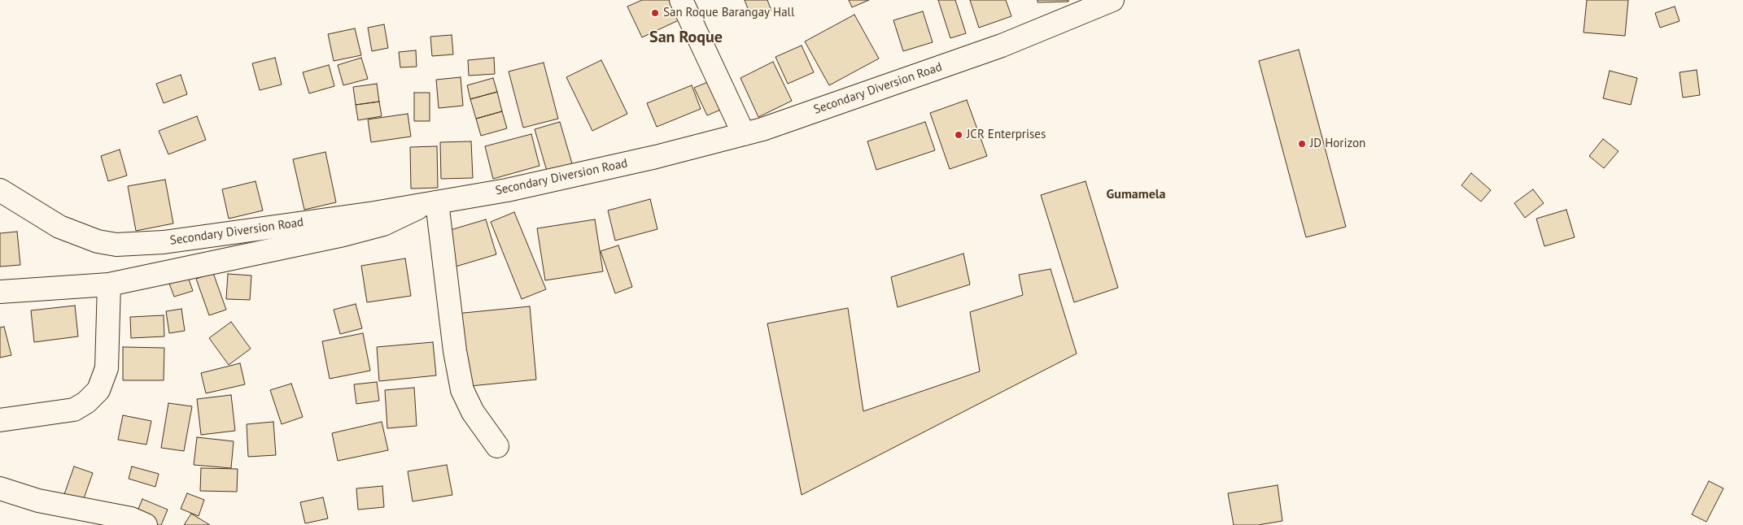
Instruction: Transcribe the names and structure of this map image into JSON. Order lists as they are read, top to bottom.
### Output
{
  "streets": {
    "main road": ["Secondary Diversion Road"]
  },
  "districts": ["San Roque", "Gumamela"],
  "places": ["San Roque Barangay Hall", "JCR Enterprises", "JD Horizon"]
}
